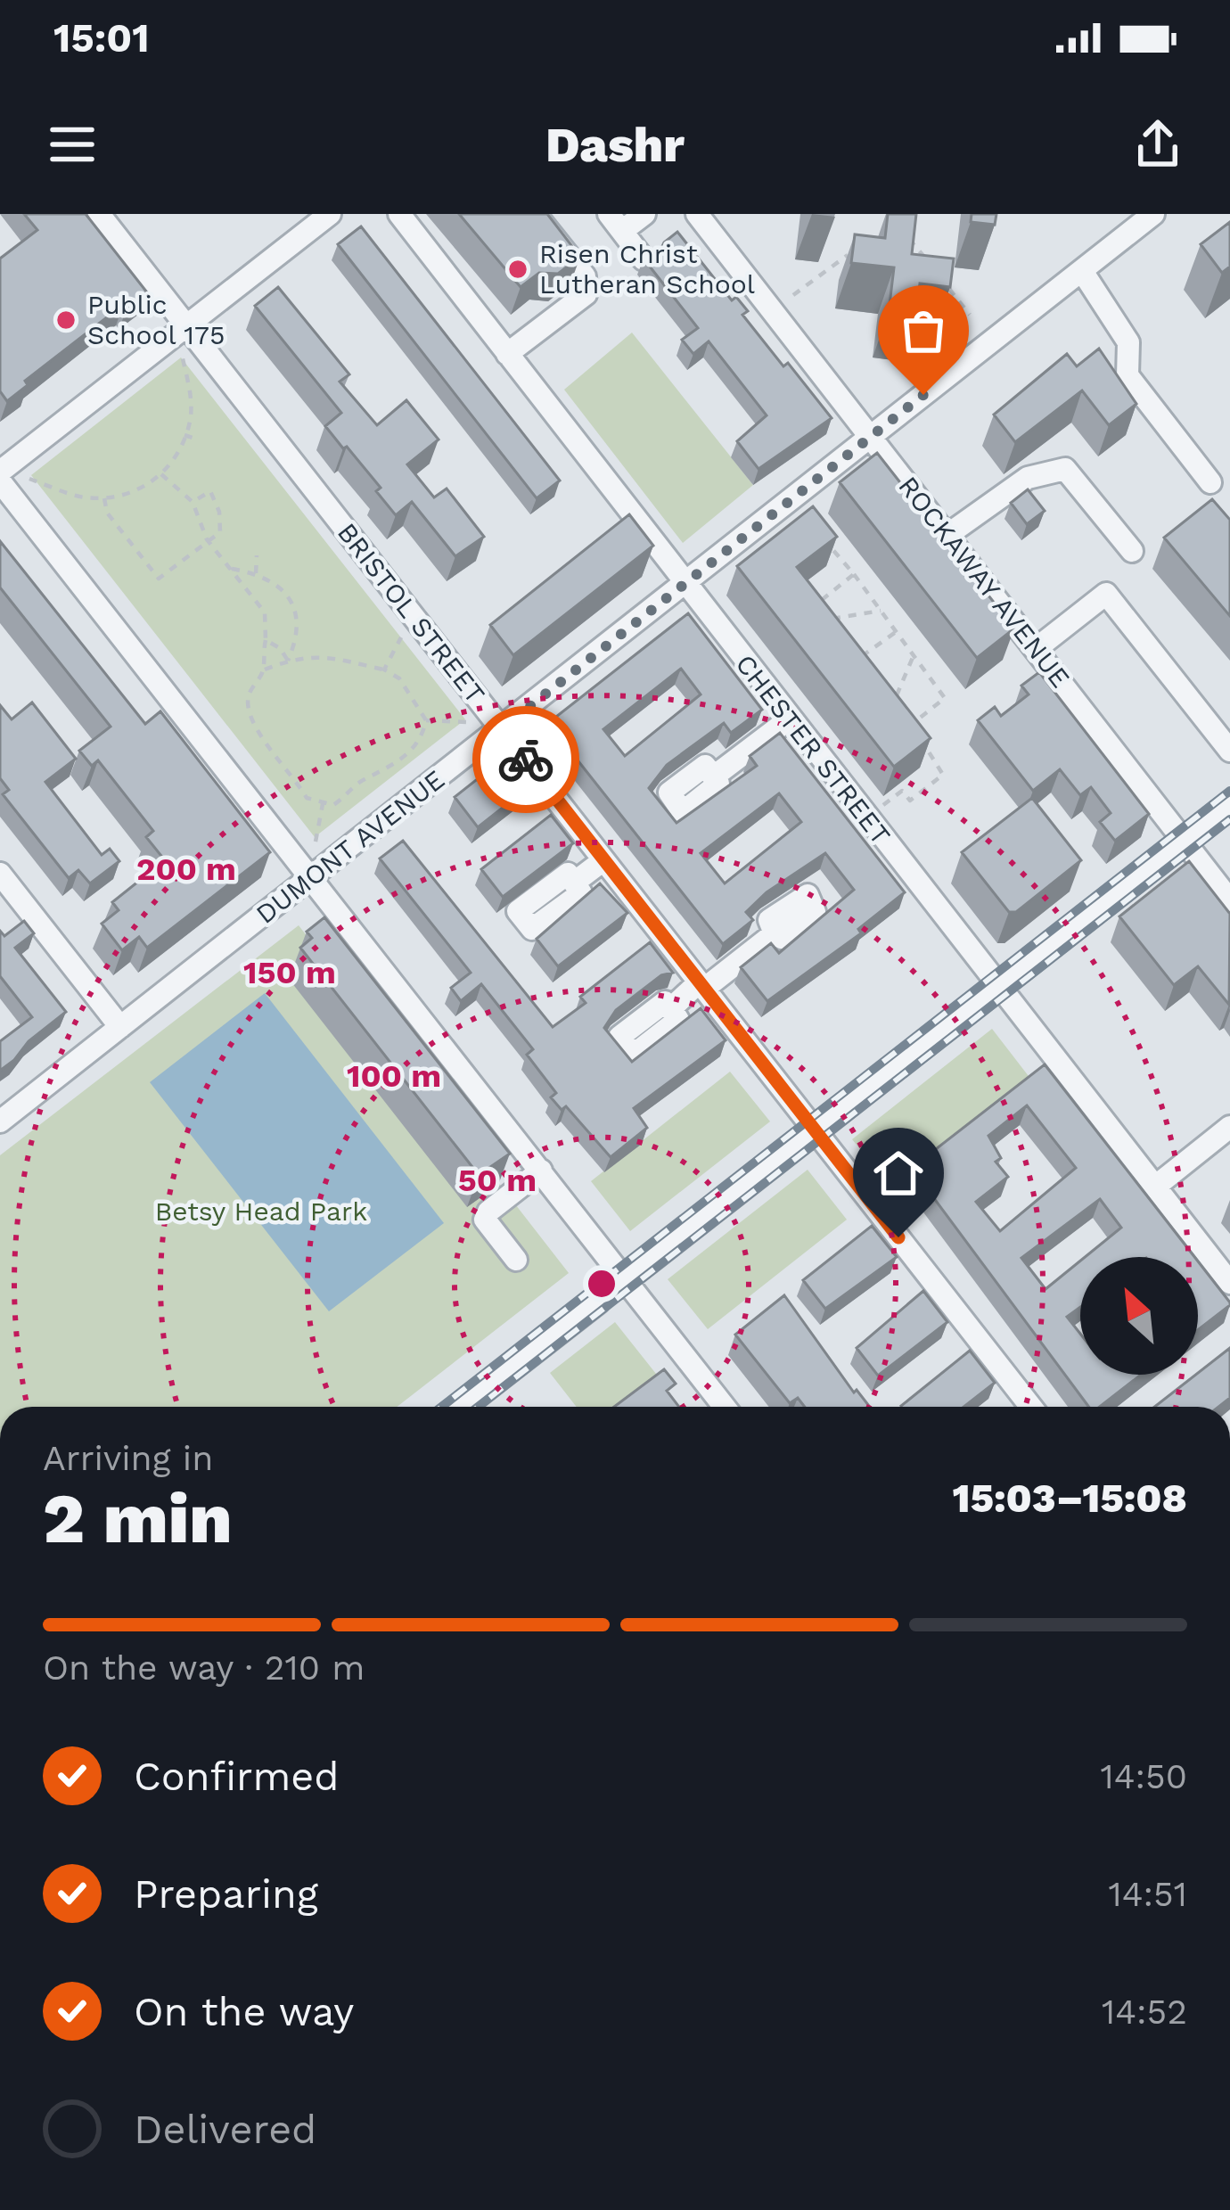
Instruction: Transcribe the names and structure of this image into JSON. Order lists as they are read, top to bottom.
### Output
{
  "streets": {
    "street": [
      "ROCKAWAY AVENUE",
      "BRISTOL STREET",
      "CHESTER STREET",
      "DUMONT AVENUE"
    ]
  },
  "crossings": [
    ["ROCKAWAY AVENUE", "DUMONT AVENUE"],
    ["BRISTOL STREET", "DUMONT AVENUE"],
    ["CHESTER STREET", "DUMONT AVENUE"]
  ],
  "parks": ["Betsy Head Park"],
  "places": ["Risen Christ Lutheran School", "Public School 175"],
  "north": "top left",
  "page": {
    "status": "15:01",
    "header": "Dashr",
    "heading": ["2 min", "Arriving in", "15:03–15:08"],
    "bar": "On the way · 210 m",
    "list": [
      ["Confirmed", "14:50"],
      ["Preparing", "14:51"],
      ["On the way", "14:52"],
      "Delivered"
    ]
  },
  "rings": [
    "200 m",
    "150 m",
    "100 m",
    "50 m"
  ]
}
